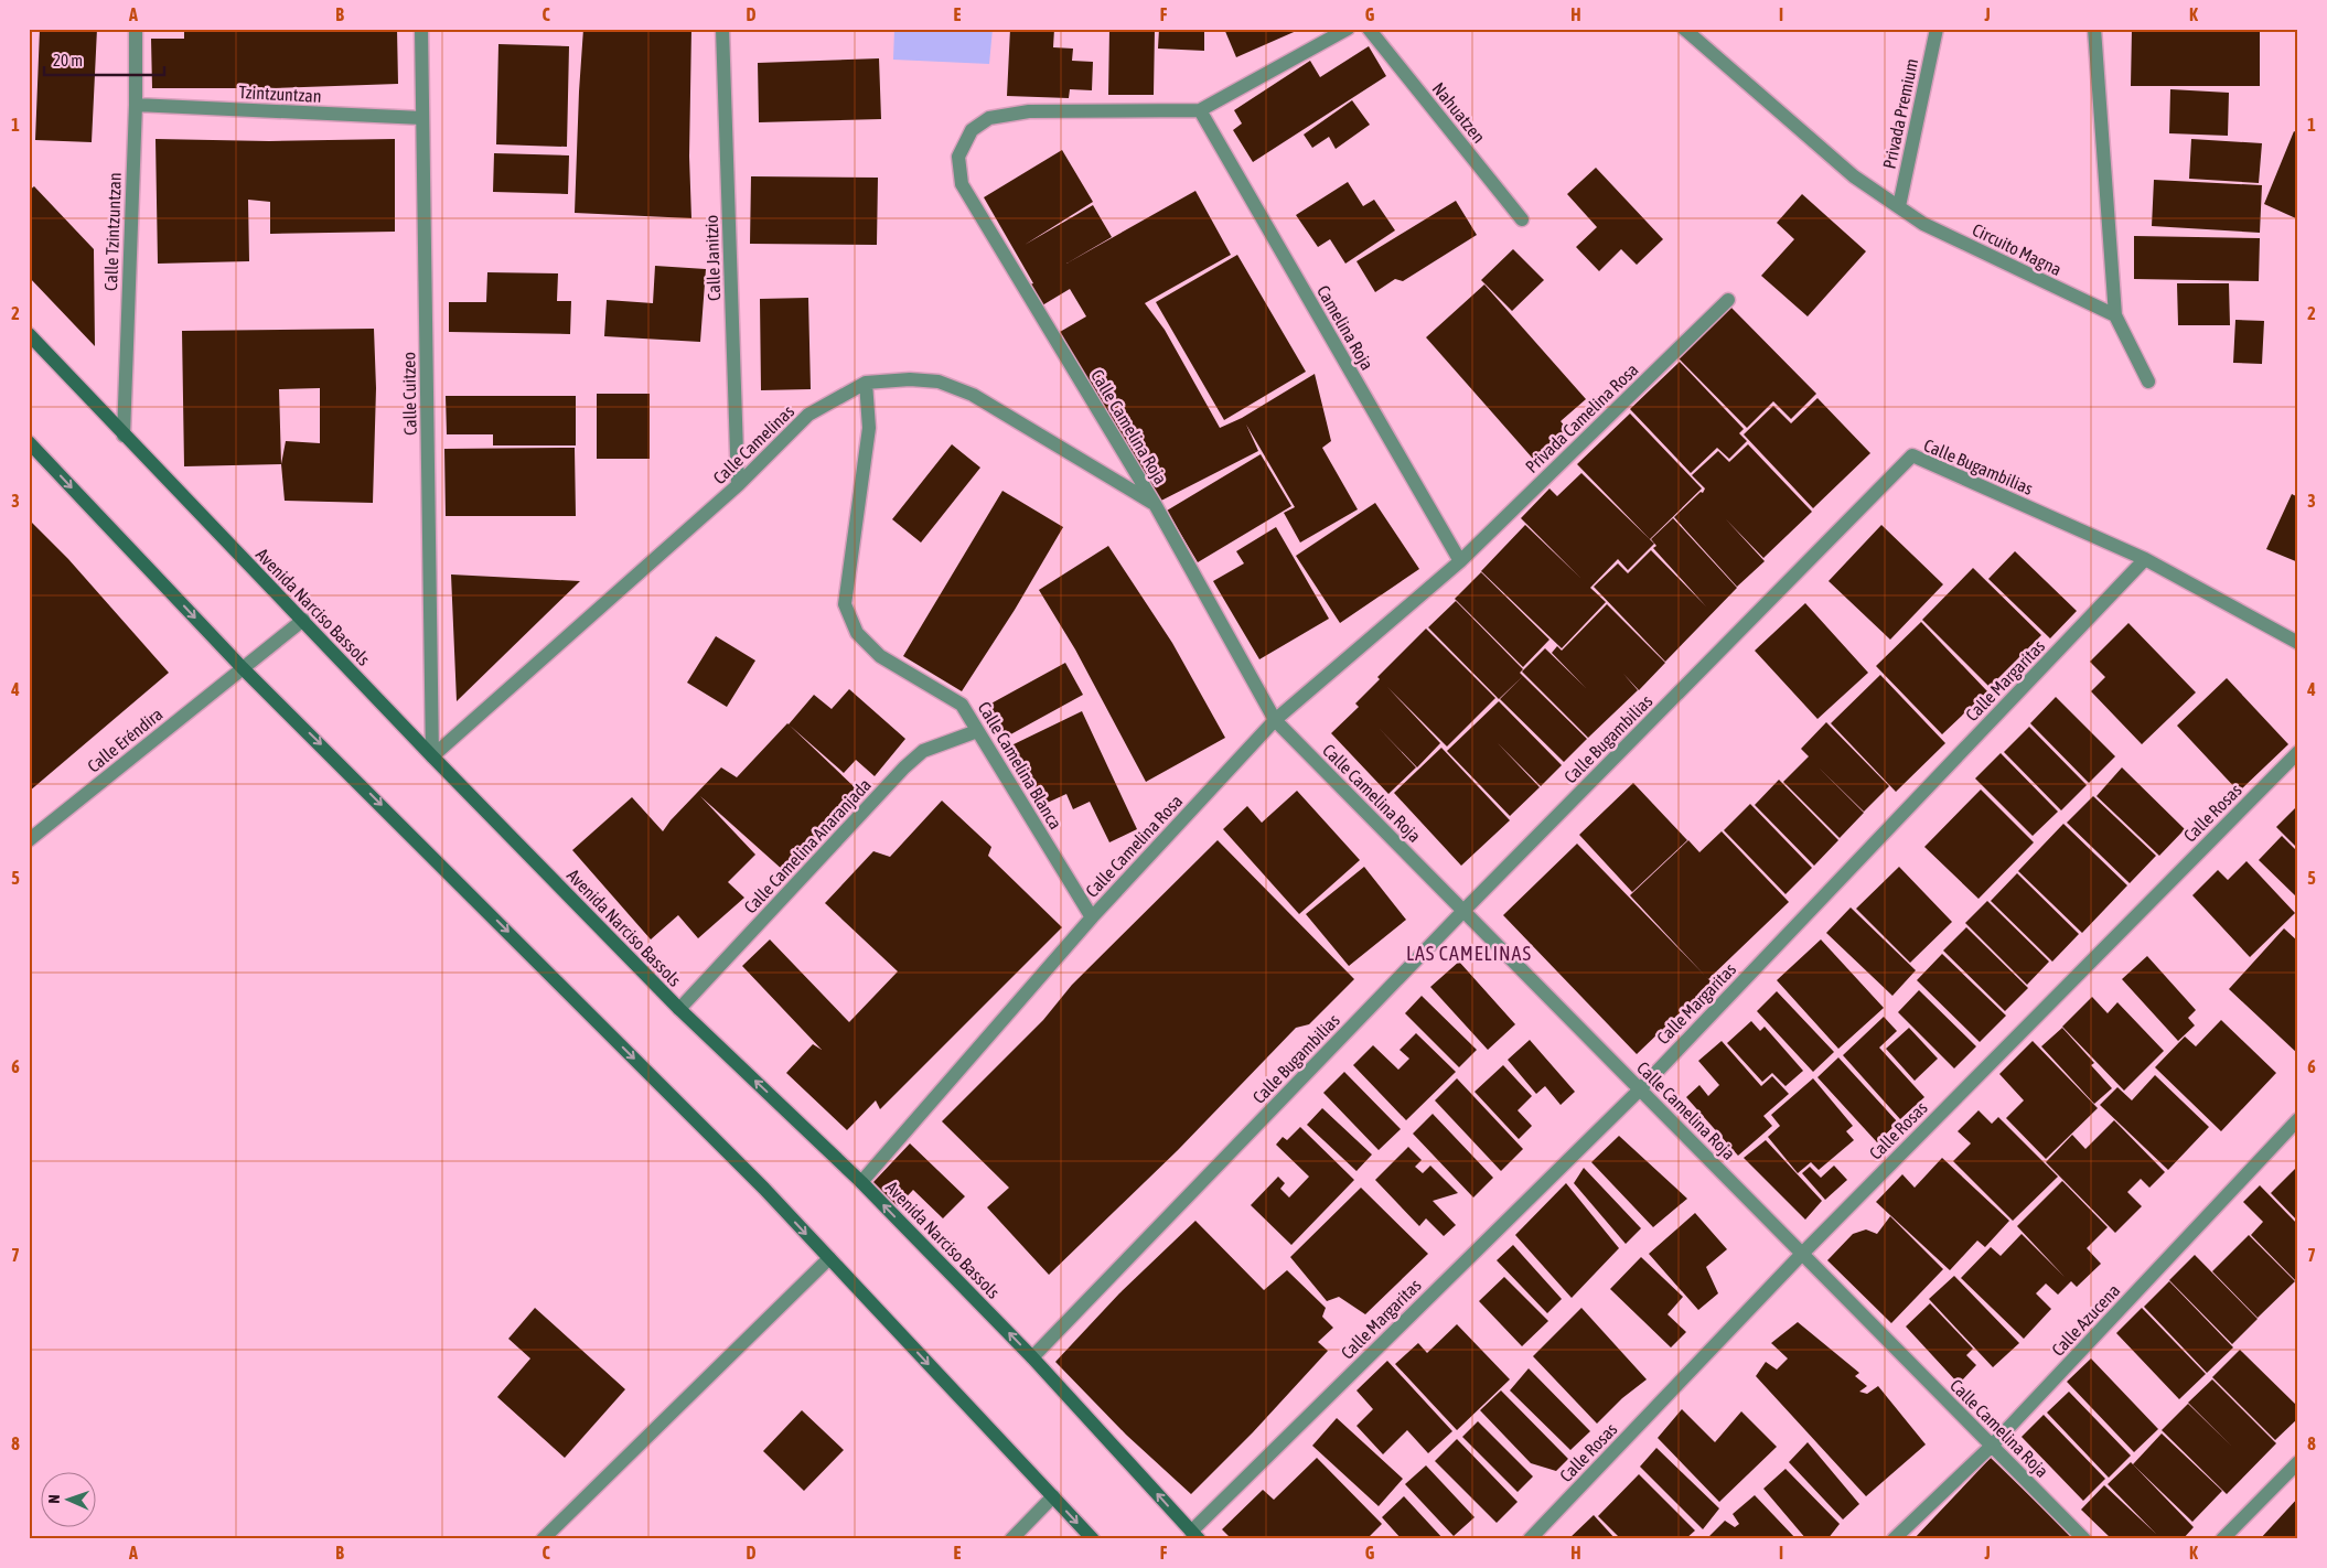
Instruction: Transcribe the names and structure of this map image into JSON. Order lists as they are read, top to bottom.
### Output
{
  "streets": {
    "street": [
      "Tzintzuntzan",
      "Nahuatzen",
      "Privada Premium",
      "Calle Tzintzuntzan",
      "Circuito Magna",
      "Calle Janitzio",
      "Camelina Roja",
      "Calle Cuitzeo",
      "Privada Camelina Rosa",
      "Calle Camelina Roja",
      "Calle Camelinas",
      "Calle Bugambilias",
      "Avenida Narciso Bassols",
      "Calle Margaritas",
      "Calle Eréndira",
      "Calle Camelina Blanca",
      "Calle Rosas",
      "Calle Camelina Anaranjada",
      "Calle Camelina Rosa",
      "Calle Azucena"
    ]
  },
  "crossings": [
    ["Tzintzuntzan", "Calle Tzintzuntzan"],
    ["Tzintzuntzan", "Calle Cuitzeo"],
    ["Privada Premium", "Circuito Magna"],
    ["Calle Tzintzuntzan", "Avenida Narciso Bassols"],
    ["Calle Janitzio", "Calle Camelinas"],
    ["Camelina Roja", "Privada Camelina Rosa"],
    ["Camelina Roja", "Calle Camelina Roja"],
    ["Camelina Roja", "Calle Camelina Rosa"],
    ["Calle Cuitzeo", "Calle Camelinas"],
    ["Calle Cuitzeo", "Avenida Narciso Bassols"],
    ["Privada Camelina Rosa", "Calle Camelina Rosa"],
    ["Calle Camelina Roja", "Calle Camelinas"],
    ["Calle Camelina Roja", "Calle Bugambilias"],
    ["Calle Camelina Roja", "Calle Margaritas"],
    ["Calle Camelina Roja", "Calle Rosas"],
    ["Calle Camelina Roja", "Calle Camelina Rosa"],
    ["Calle Camelina Roja", "Calle Azucena"],
    ["Calle Camelinas", "Avenida Narciso Bassols"],
    ["Calle Camelinas", "Calle Camelina Blanca"],
    ["Calle Bugambilias", "Avenida Narciso Bassols"],
    ["Calle Bugambilias", "Calle Margaritas"],
    ["Avenida Narciso Bassols", "Calle Margaritas"],
    ["Avenida Narciso Bassols", "Calle Eréndira"],
    ["Avenida Narciso Bassols", "Calle Camelina Anaranjada"],
    ["Avenida Narciso Bassols", "Calle Camelina Rosa"],
    ["Calle Camelina Blanca", "Calle Camelina Anaranjada"],
    ["Calle Camelina Blanca", "Calle Camelina Rosa"]
  ],
  "districts": ["LAS CAMELINAS"],
  "scale_bar": "20 m",
  "north": "left",
  "grid": {
    "columns": [
      "A",
      "B",
      "C",
      "D",
      "E",
      "F",
      "G",
      "H",
      "I",
      "J",
      "K"
    ],
    "rows": [
      "1",
      "2",
      "3",
      "4",
      "5",
      "6",
      "7",
      "8"
    ]
  }
}
